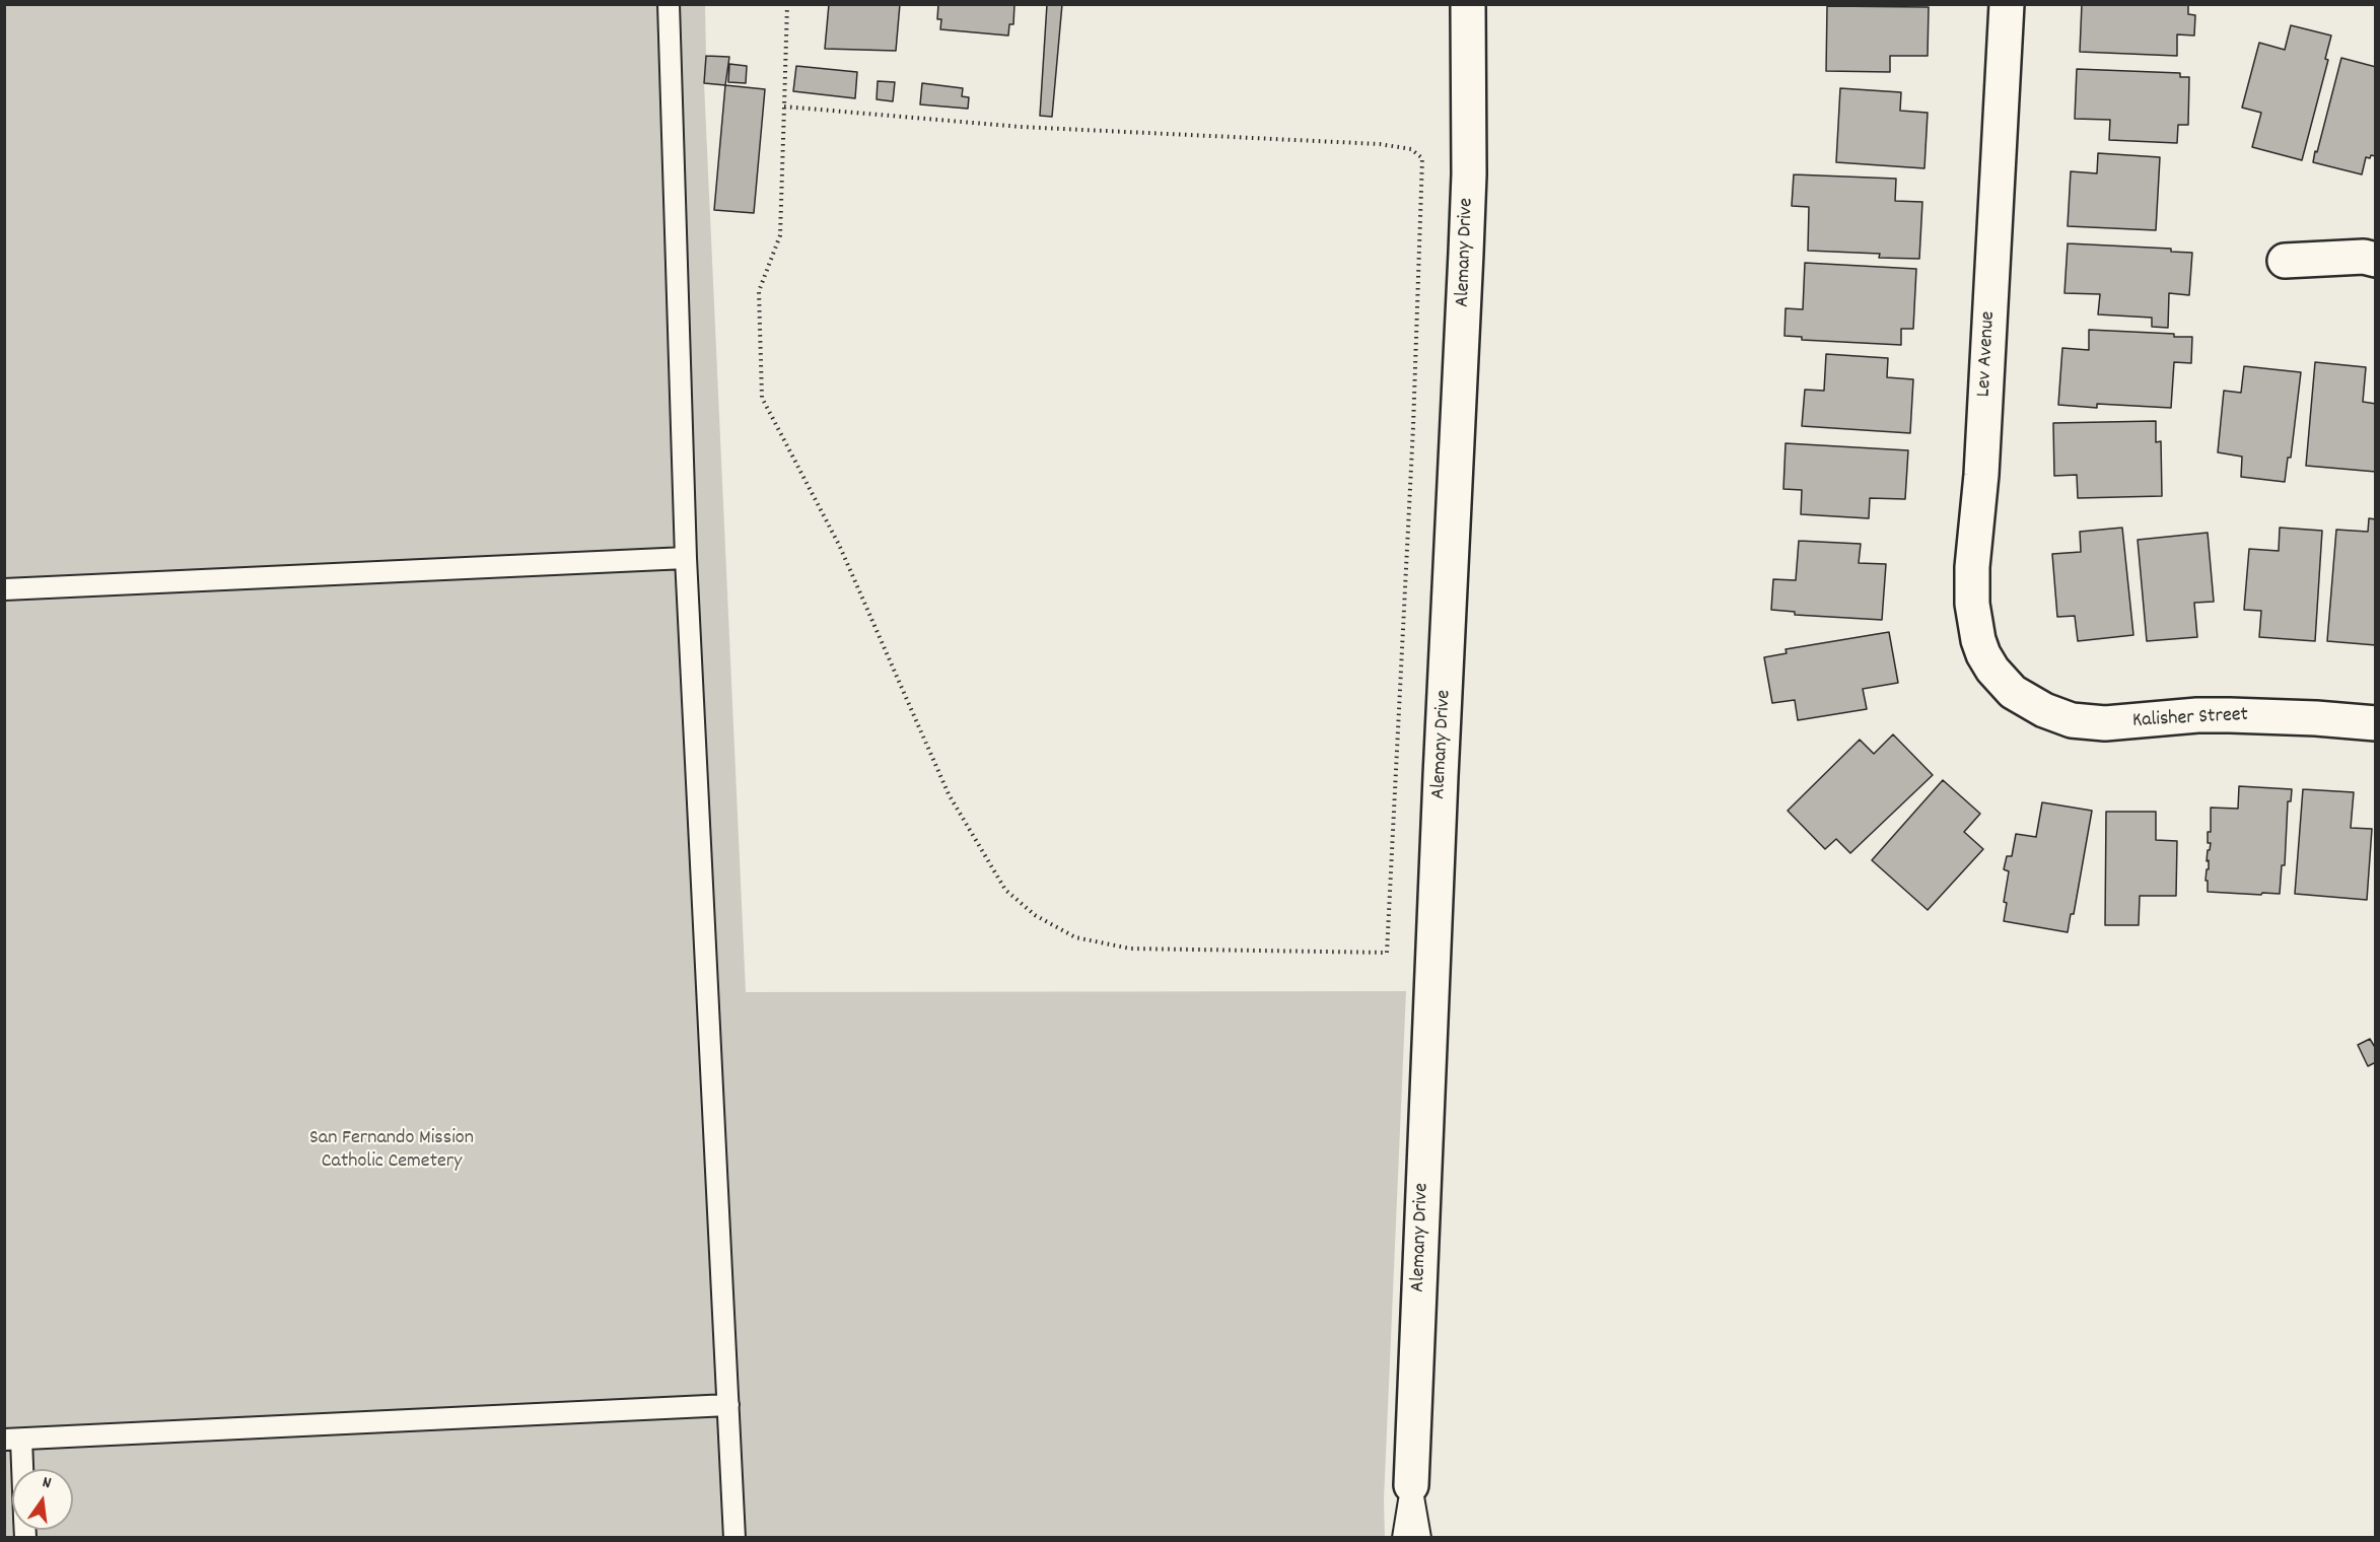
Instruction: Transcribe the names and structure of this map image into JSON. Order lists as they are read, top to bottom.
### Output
{
  "streets": {
    "street": ["Alemany Drive", "Lev Avenue", "Kalisher Street"]
  },
  "crossings": [
    ["Lev Avenue", "Kalisher Street"]
  ],
  "parks": ["San Fernando Mission Catholic Cemetery"],
  "north": "top"
}
